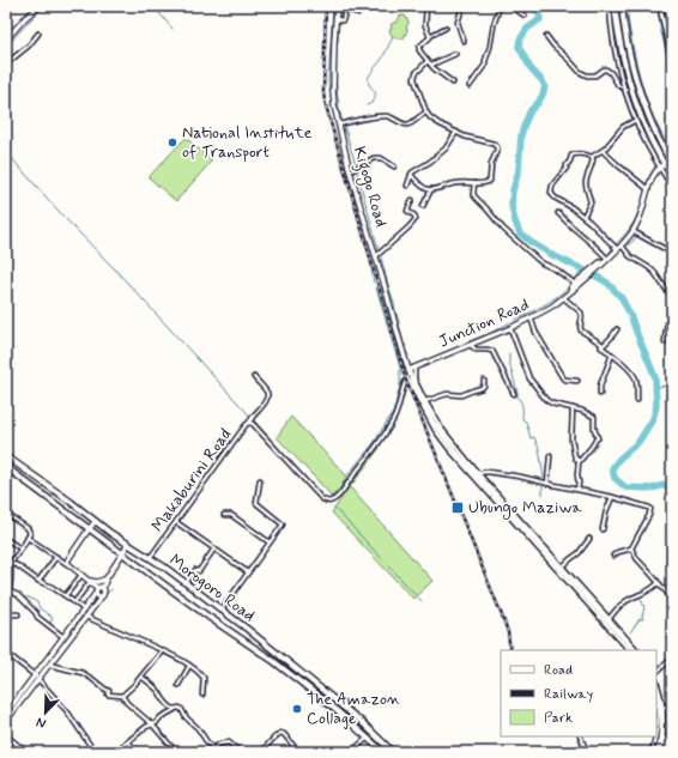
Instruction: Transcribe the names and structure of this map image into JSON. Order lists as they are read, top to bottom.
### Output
{
  "streets": {
    "main road": ["Kigogo Road", "Junction Road", "Morogoro Road"],
    "street": ["Makaburini Road"]
  },
  "crossings": [
    ["Kigogo Road", "Junction Road"],
    ["Kigogo Road", "Makaburini Road"],
    ["Junction Road", "Makaburini Road"],
    ["Makaburini Road", "Morogoro Road"]
  ],
  "places": {
    "other": ["National Institute of Transport", "The Amazon Collage"],
    "transit": ["Ubungo Maziwa"]
  },
  "legend": ["Road", "Railway", "Park"],
  "north": "bottom left"
}
